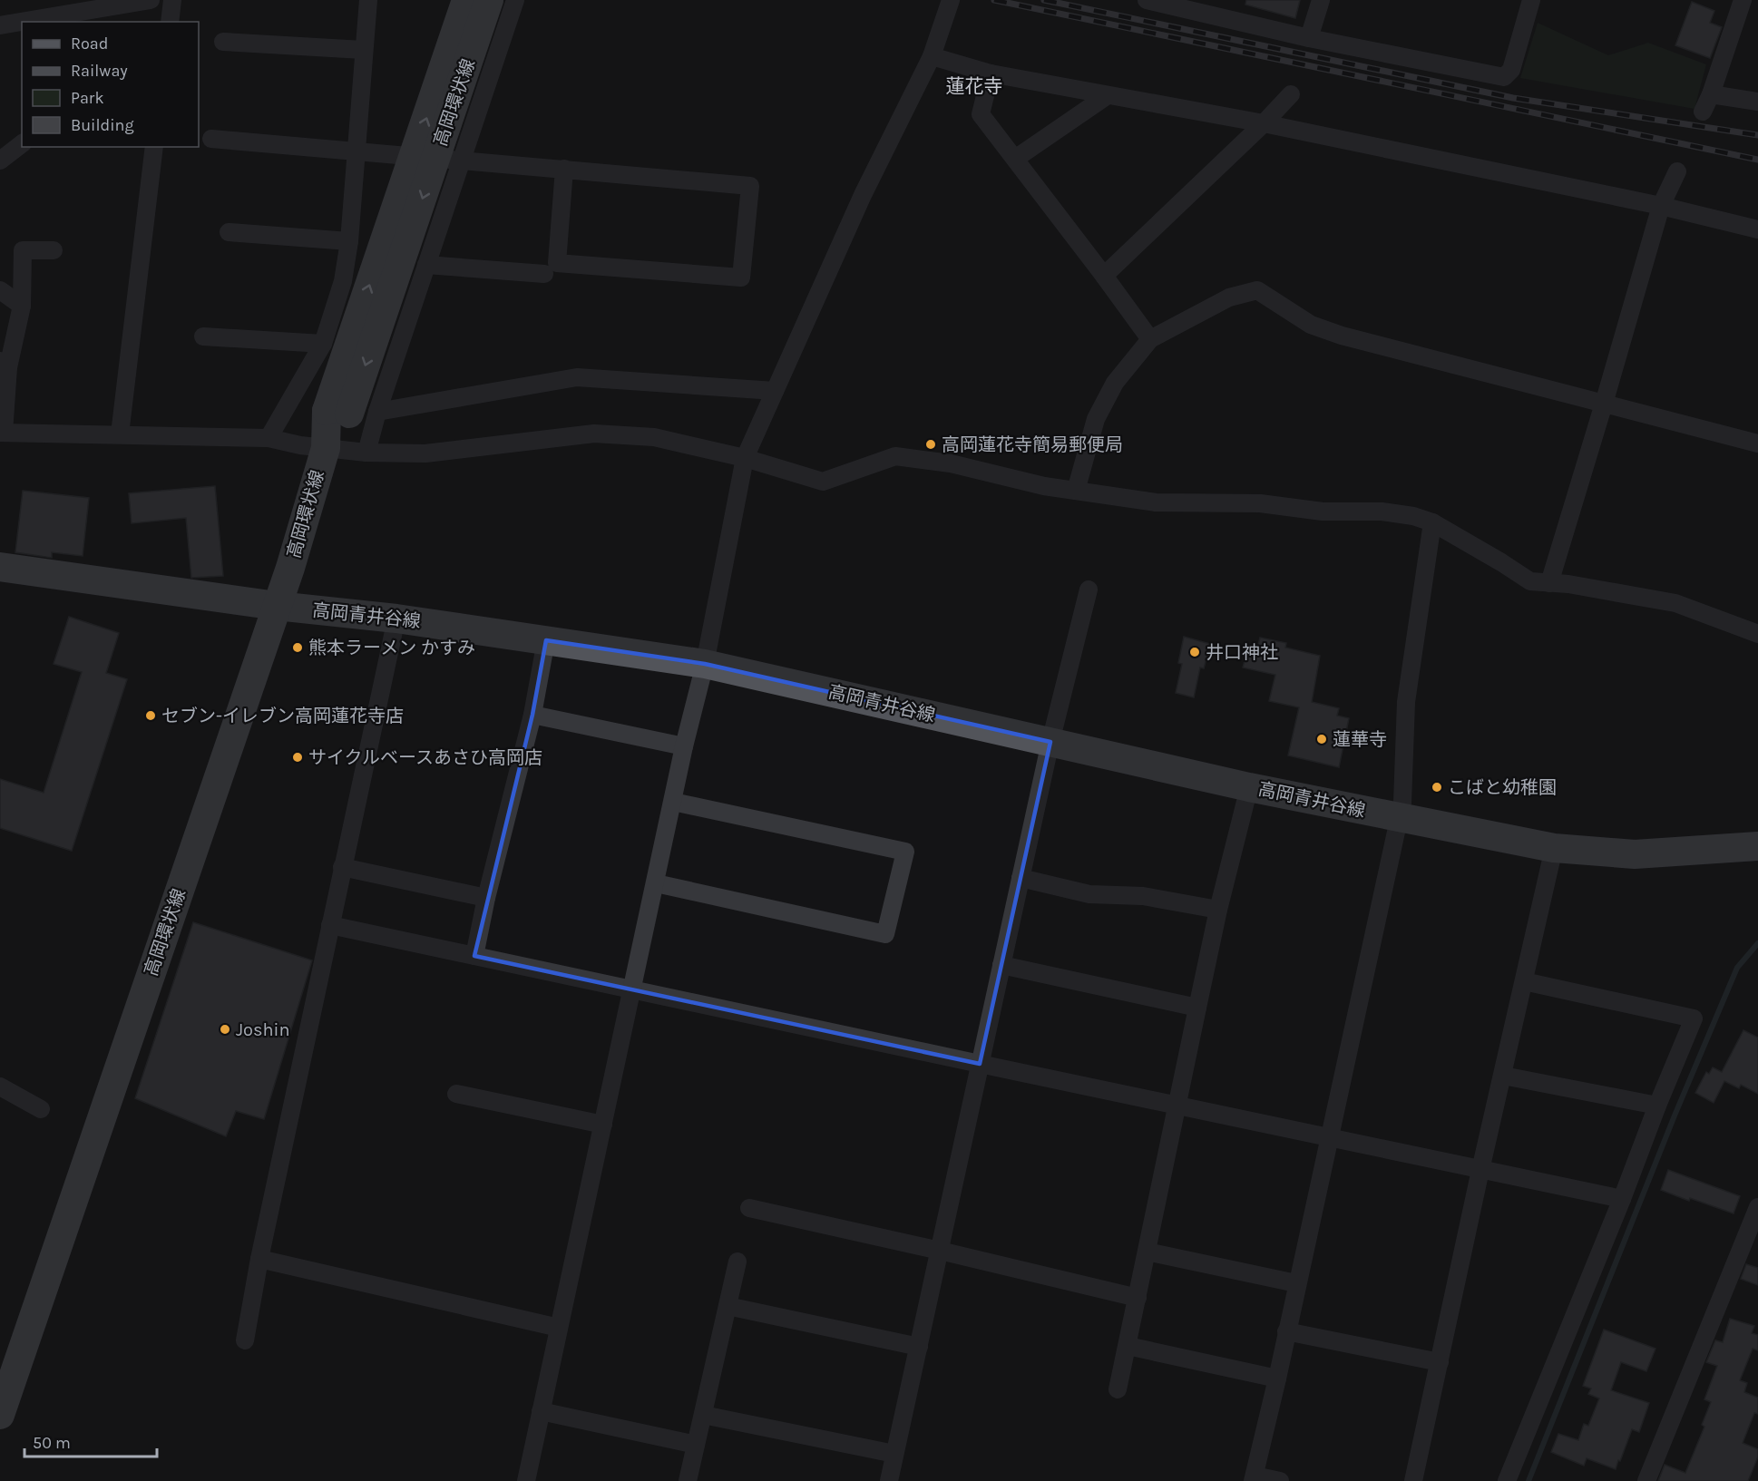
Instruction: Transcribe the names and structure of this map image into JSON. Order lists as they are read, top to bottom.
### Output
{
  "streets": {
    "main road": ["高岡環状線", "高岡青井谷線"]
  },
  "crossings": [
    ["高岡環状線", "高岡青井谷線"]
  ],
  "districts": ["蓮花寺"],
  "places": [
    "高岡蓮花寺簡易郵便局",
    "熊本ラーメン かすみ",
    "井口神社",
    "セブン-イレブン高岡蓮花寺店",
    "蓮華寺",
    "サイクルベースあさひ高岡店",
    "こばと幼稚園",
    "Joshin"
  ],
  "legend": [
    "Road",
    "Railway",
    "Park",
    "Building"
  ],
  "scale_bar": "50 m"
}
